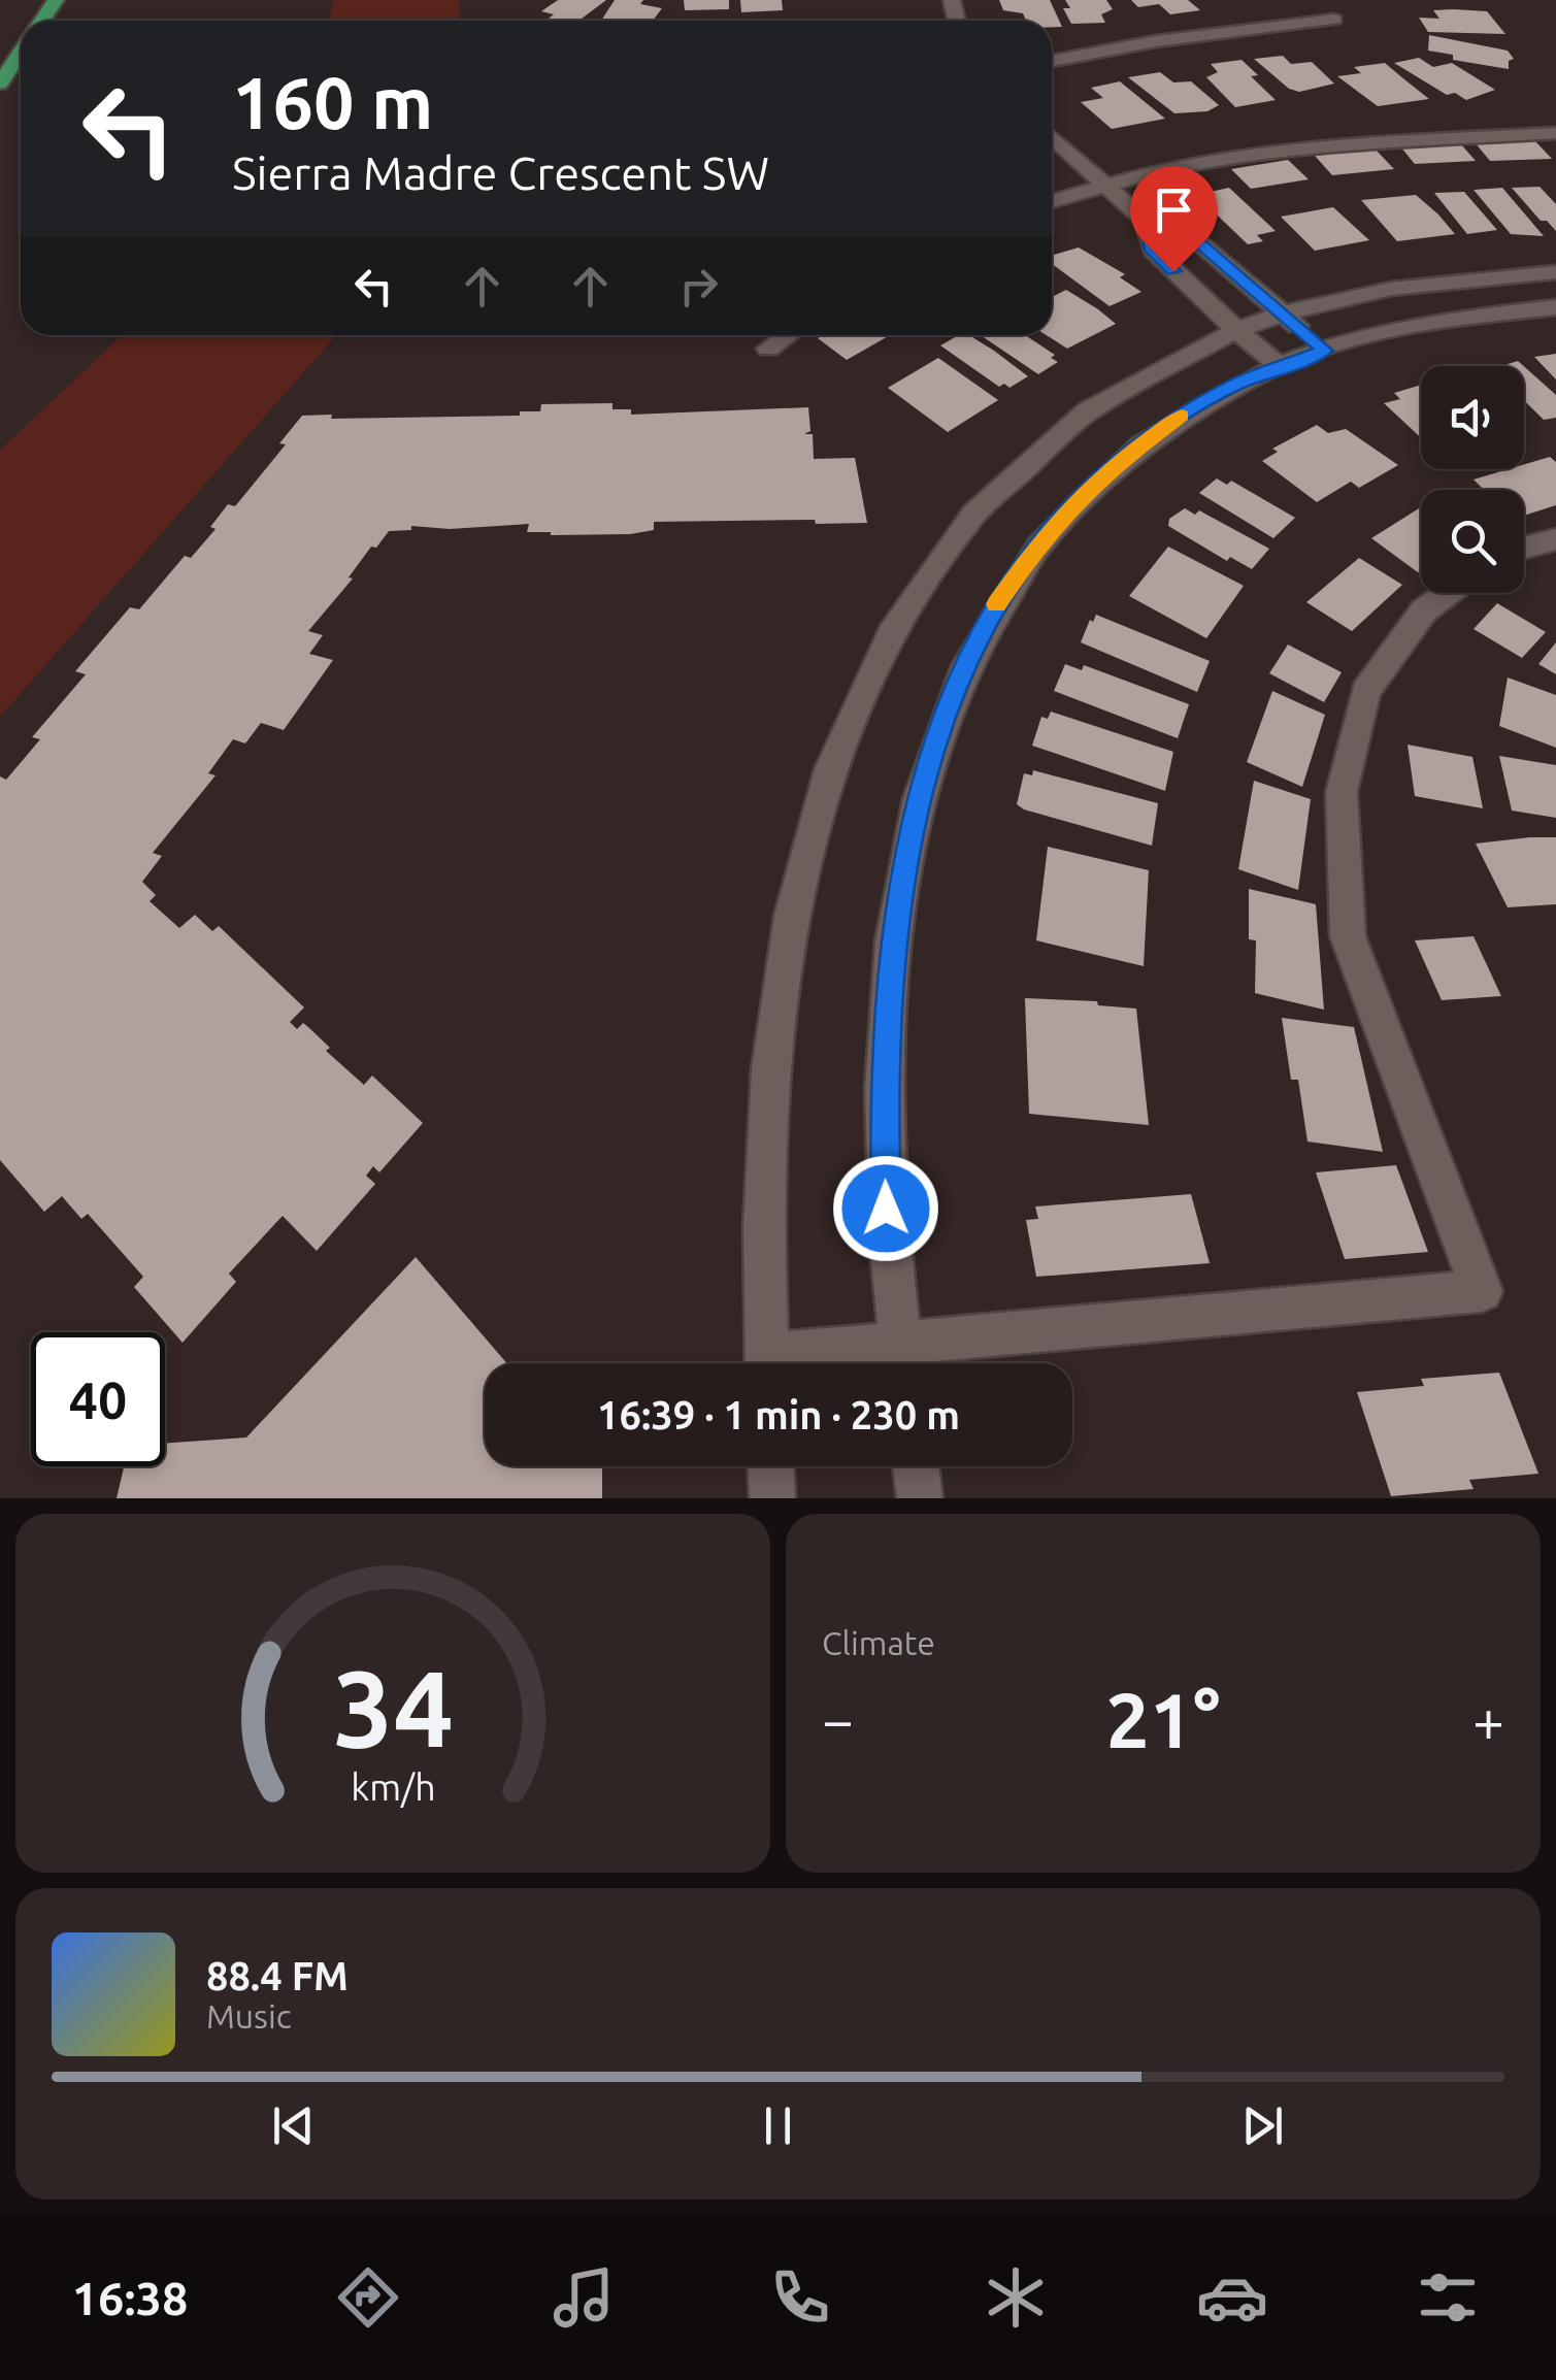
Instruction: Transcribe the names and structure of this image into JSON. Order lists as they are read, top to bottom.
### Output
{
  "page": {
    "turn": ["160 m", "Sierra Madre Crescent SW"],
    "limit": "40",
    "trip": "16:39 · 1 min · 230 m",
    "tile": "Climate",
    "heat": ["−", "21°", "+"],
    "song": ["88.4 FM", "Music"],
    "tabs": "16:38",
    "gauge": ["34", "km/h"]
  }
}
